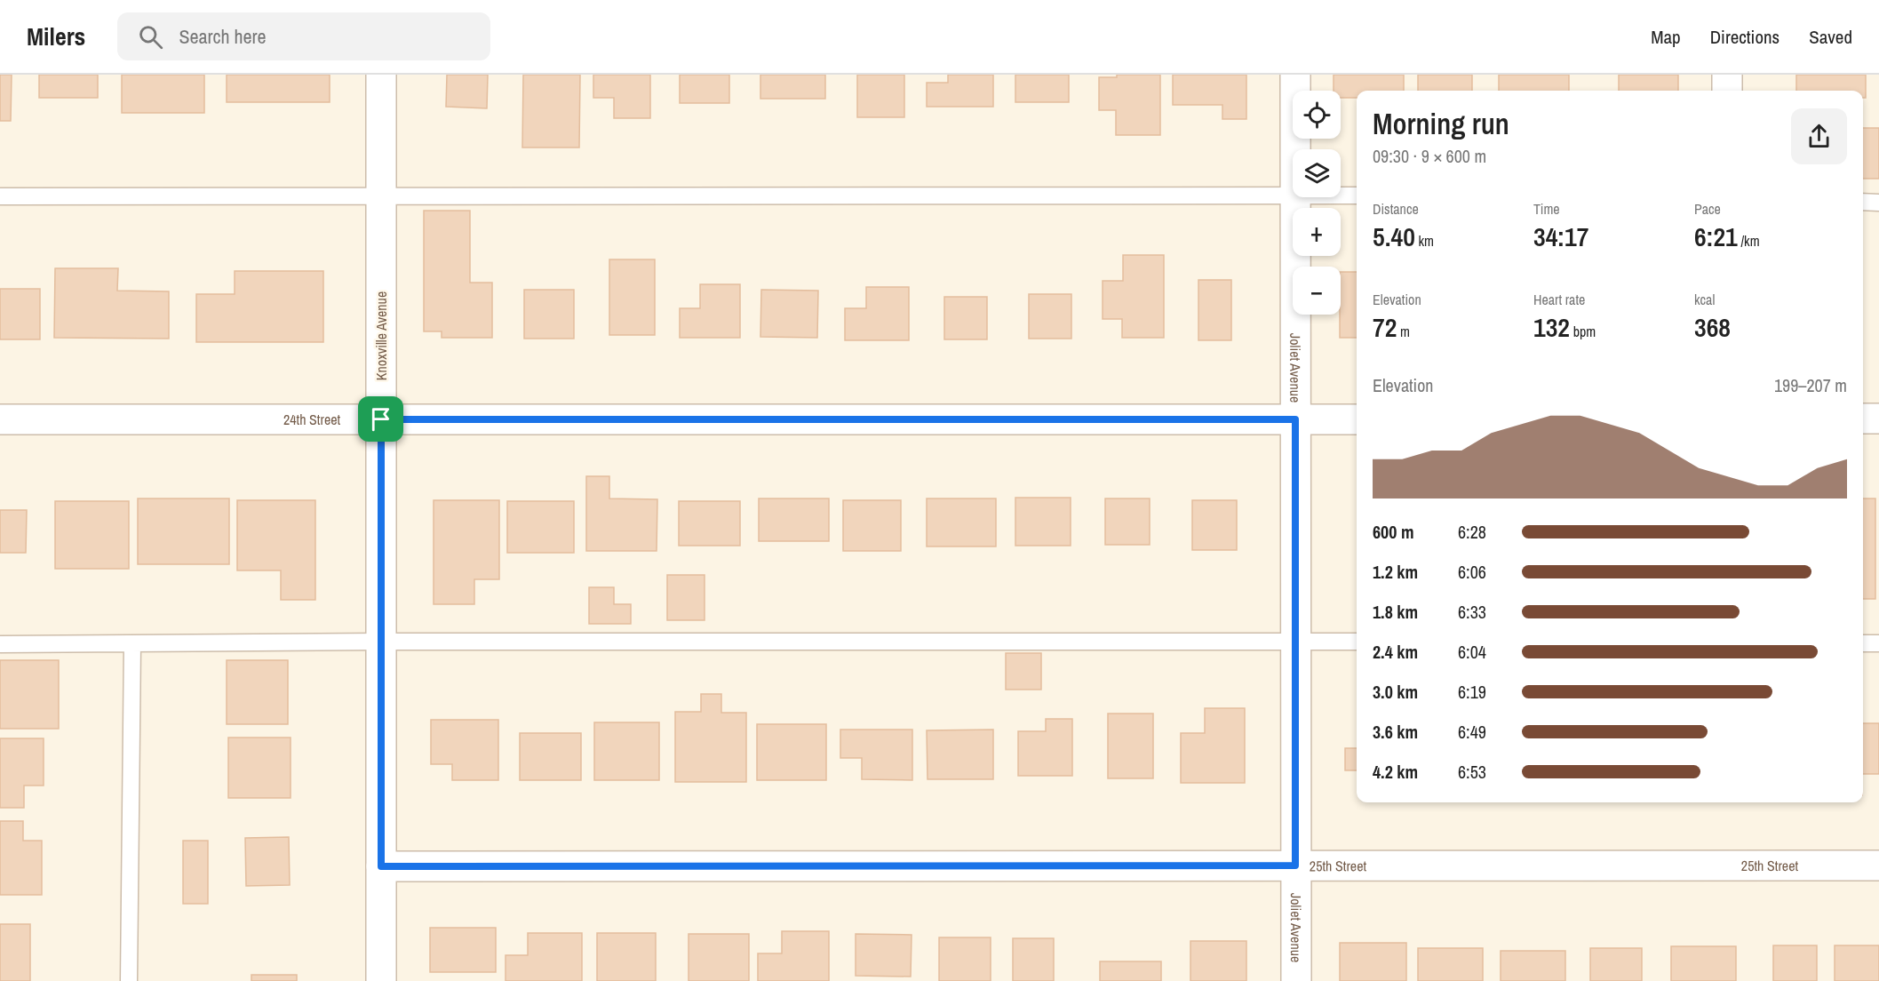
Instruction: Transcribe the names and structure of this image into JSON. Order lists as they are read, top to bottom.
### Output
{
  "streets": {
    "street": [
      "Knoxville Avenue",
      "Joliet Avenue",
      "24th Street",
      "25th Street"
    ]
  },
  "crossings": [
    ["Knoxville Avenue", "24th Street"],
    ["Knoxville Avenue", "25th Street"],
    ["Joliet Avenue", "24th Street"],
    ["Joliet Avenue", "25th Street"]
  ],
  "page": {
    "header": "Milers",
    "search": "Search here",
    "nav": ["Map", "Directions", "Saved"],
    "map_buttons": ["+", "−"],
    "heading": ["Morning run", "09:30 · 9 × 600 m"],
    "stats": [
      ["Distance", "5.40 km"],
      ["Time", "34:17"],
      ["Pace", "6:21 /km"],
      ["Elevation", "72 m"],
      ["Heart rate", "132 bpm"],
      ["kcal", "368"]
    ],
    "chart": ["Elevation", "199–207 m"],
    "list": [
      {
        "name": "600 m",
        "note": "6:28"
      },
      {
        "name": "1.2 km",
        "note": "6:06"
      },
      {
        "name": "1.8 km",
        "note": "6:33"
      },
      {
        "name": "2.4 km",
        "note": "6:04"
      },
      {
        "name": "3.0 km",
        "note": "6:19"
      },
      {
        "name": "3.6 km",
        "note": "6:49"
      },
      {
        "name": "4.2 km",
        "note": "6:53"
      }
    ]
  }
}
